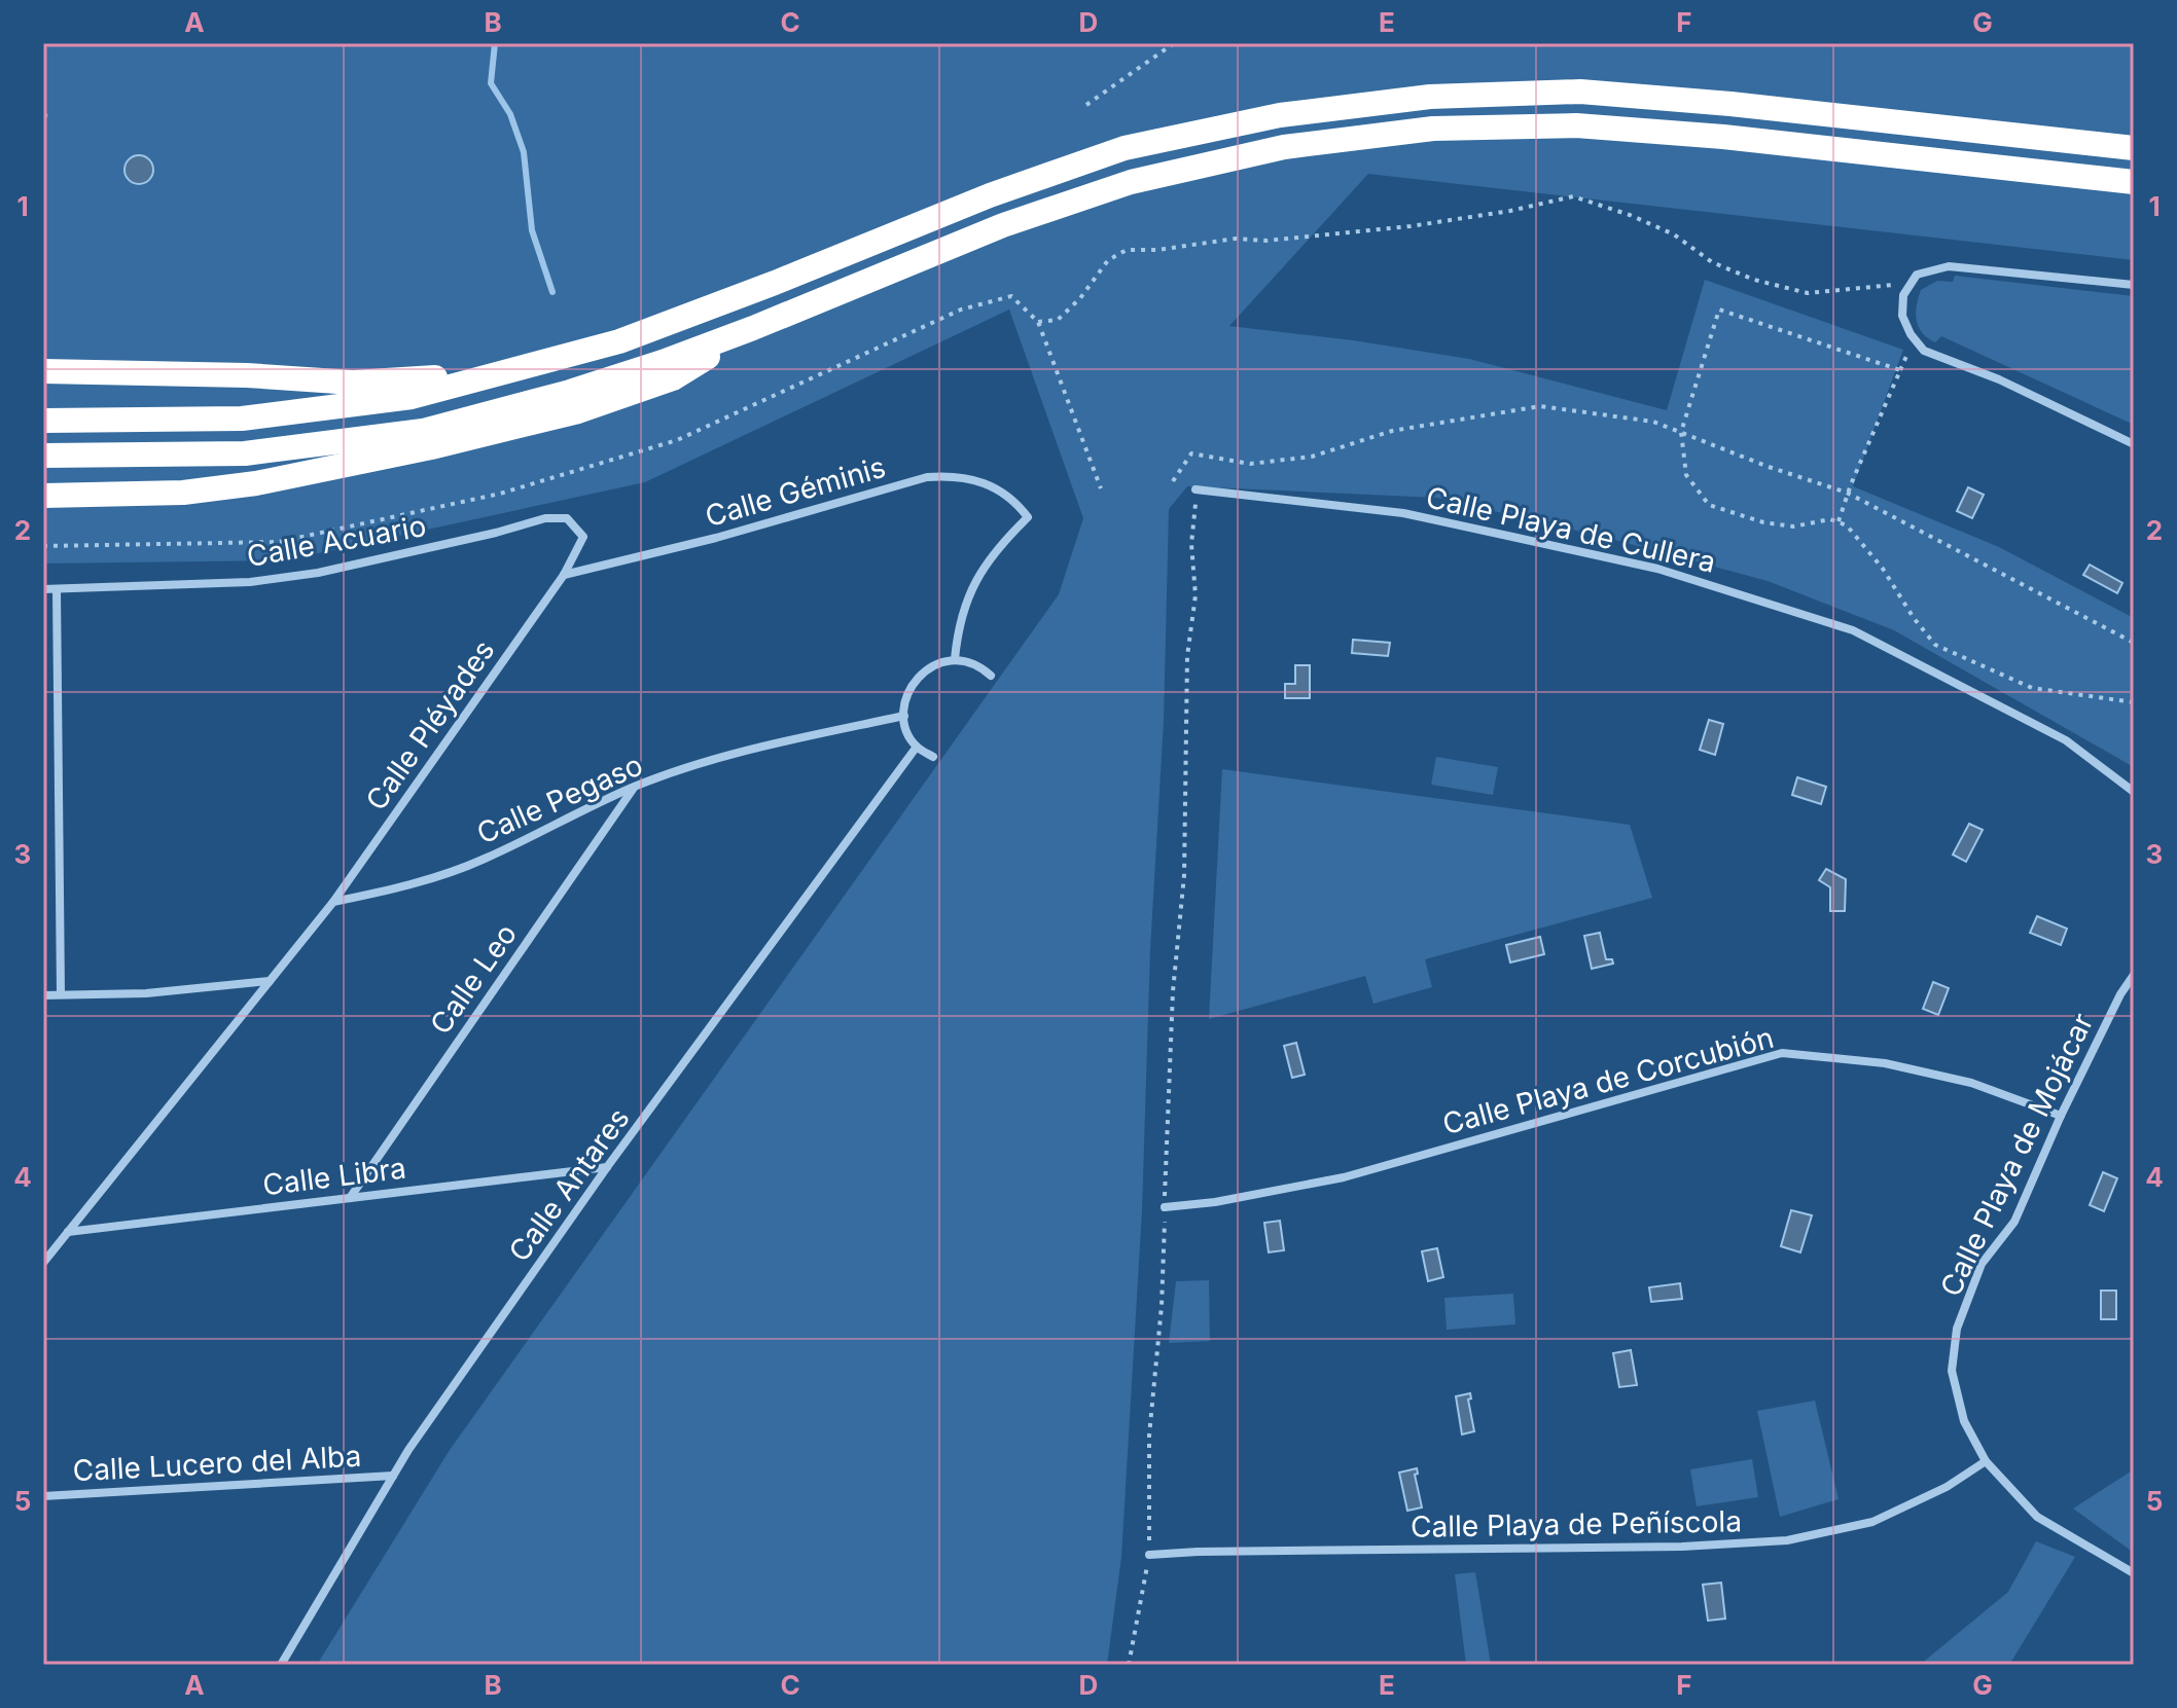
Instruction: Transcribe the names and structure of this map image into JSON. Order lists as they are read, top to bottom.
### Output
{
  "streets": {
    "street": [
      "Calle Géminis",
      "Calle Playa de Cullera",
      "Calle Acuario",
      "Calle Pléyades",
      "Calle Pegaso",
      "Calle Leo",
      "Calle Playa de Corcubión",
      "Calle Playa de Mojácar",
      "Calle Libra",
      "Calle Antares",
      "Calle Lucero del Alba",
      "Calle Playa de Peñíscola"
    ]
  },
  "crossings": [
    ["Calle Géminis", "Calle Acuario"],
    ["Calle Géminis", "Calle Pléyades"],
    ["Calle Acuario", "Calle Pléyades"],
    ["Calle Pléyades", "Calle Pegaso"],
    ["Calle Pegaso", "Calle Leo"],
    ["Calle Leo", "Calle Libra"],
    ["Calle Playa de Corcubión", "Calle Playa de Mojácar"],
    ["Calle Playa de Mojácar", "Calle Playa de Peñíscola"],
    ["Calle Libra", "Calle Antares"],
    ["Calle Antares", "Calle Lucero del Alba"]
  ],
  "grid": {
    "columns": [
      "A",
      "B",
      "C",
      "D",
      "E",
      "F",
      "G"
    ],
    "rows": [
      "1",
      "2",
      "3",
      "4",
      "5"
    ]
  }
}
